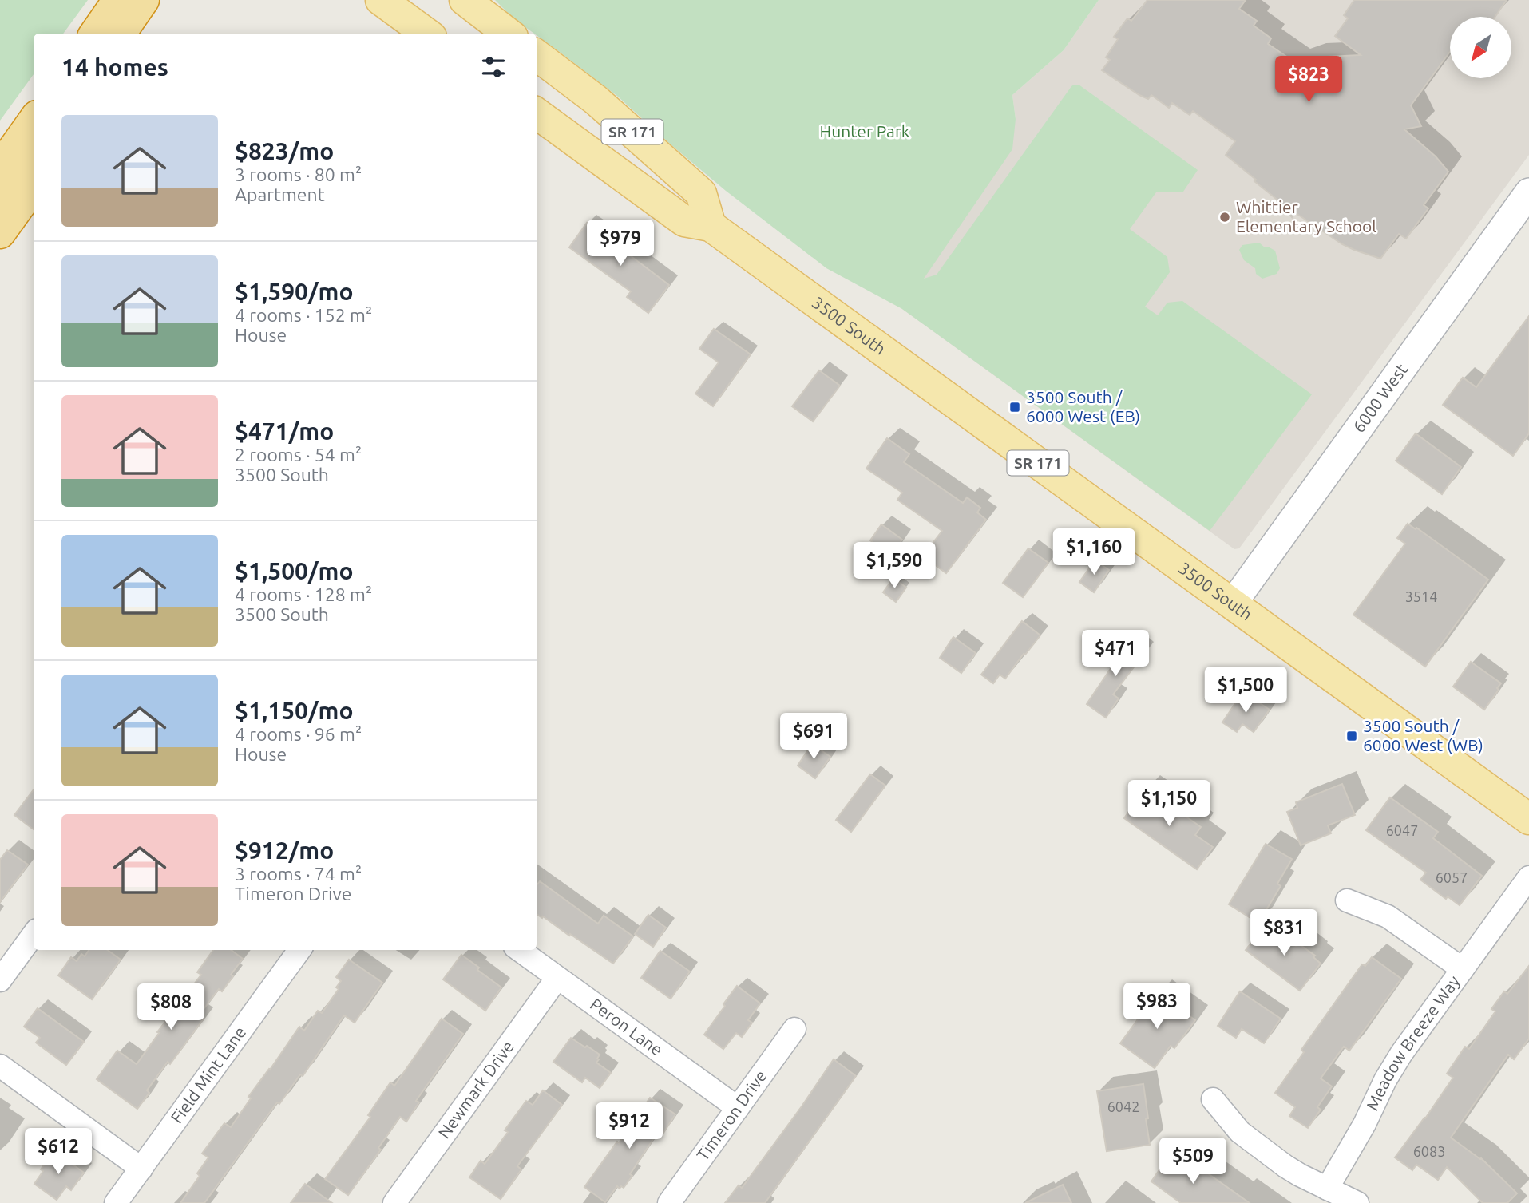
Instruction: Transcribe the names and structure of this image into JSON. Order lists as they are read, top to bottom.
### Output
{
  "streets": {
    "main road": ["SR 171", "3500 South"],
    "street": [
      "6000 West",
      "Peron Lane",
      "Meadow Breeze Way",
      "Field Mint Lane",
      "Newmark Drive",
      "Timeron Drive"
    ]
  },
  "crossings": [
    ["SR 171", "3500 South"],
    ["3500 South", "6000 West"],
    ["Peron Lane", "Newmark Drive"],
    ["Peron Lane", "Timeron Drive"]
  ],
  "parks": ["Hunter Park"],
  "places": {
    "other": ["Whittier Elementary School"],
    "transit": ["3500 South / 6000 West (EB)", "3500 South / 6000 West (WB)"]
  },
  "house_numbers": [
    "3514",
    "6047",
    "6057",
    "6042",
    "6083"
  ],
  "north": "bottom left",
  "page": {
    "heading": "14 homes",
    "price": [
      "$823",
      "$979",
      "$1,160",
      "$1,590",
      "$471",
      "$1,500",
      "$691",
      "$1,150",
      "$831",
      "$983",
      "$808",
      "$912",
      "$612",
      "$509"
    ],
    "list": [
      {
        "name": "$823/mo",
        "note": "3 rooms · 80 m² · Apartment"
      },
      {
        "name": "$1,590/mo",
        "note": "4 rooms · 152 m² · House"
      },
      {
        "name": "$471/mo",
        "note": "2 rooms · 54 m² · 3500 South"
      },
      {
        "name": "$1,500/mo",
        "note": "4 rooms · 128 m² · 3500 South"
      },
      {
        "name": "$1,150/mo",
        "note": "4 rooms · 96 m² · House"
      },
      {
        "name": "$912/mo",
        "note": "3 rooms · 74 m² · Timeron Drive"
      }
    ]
  }
}
